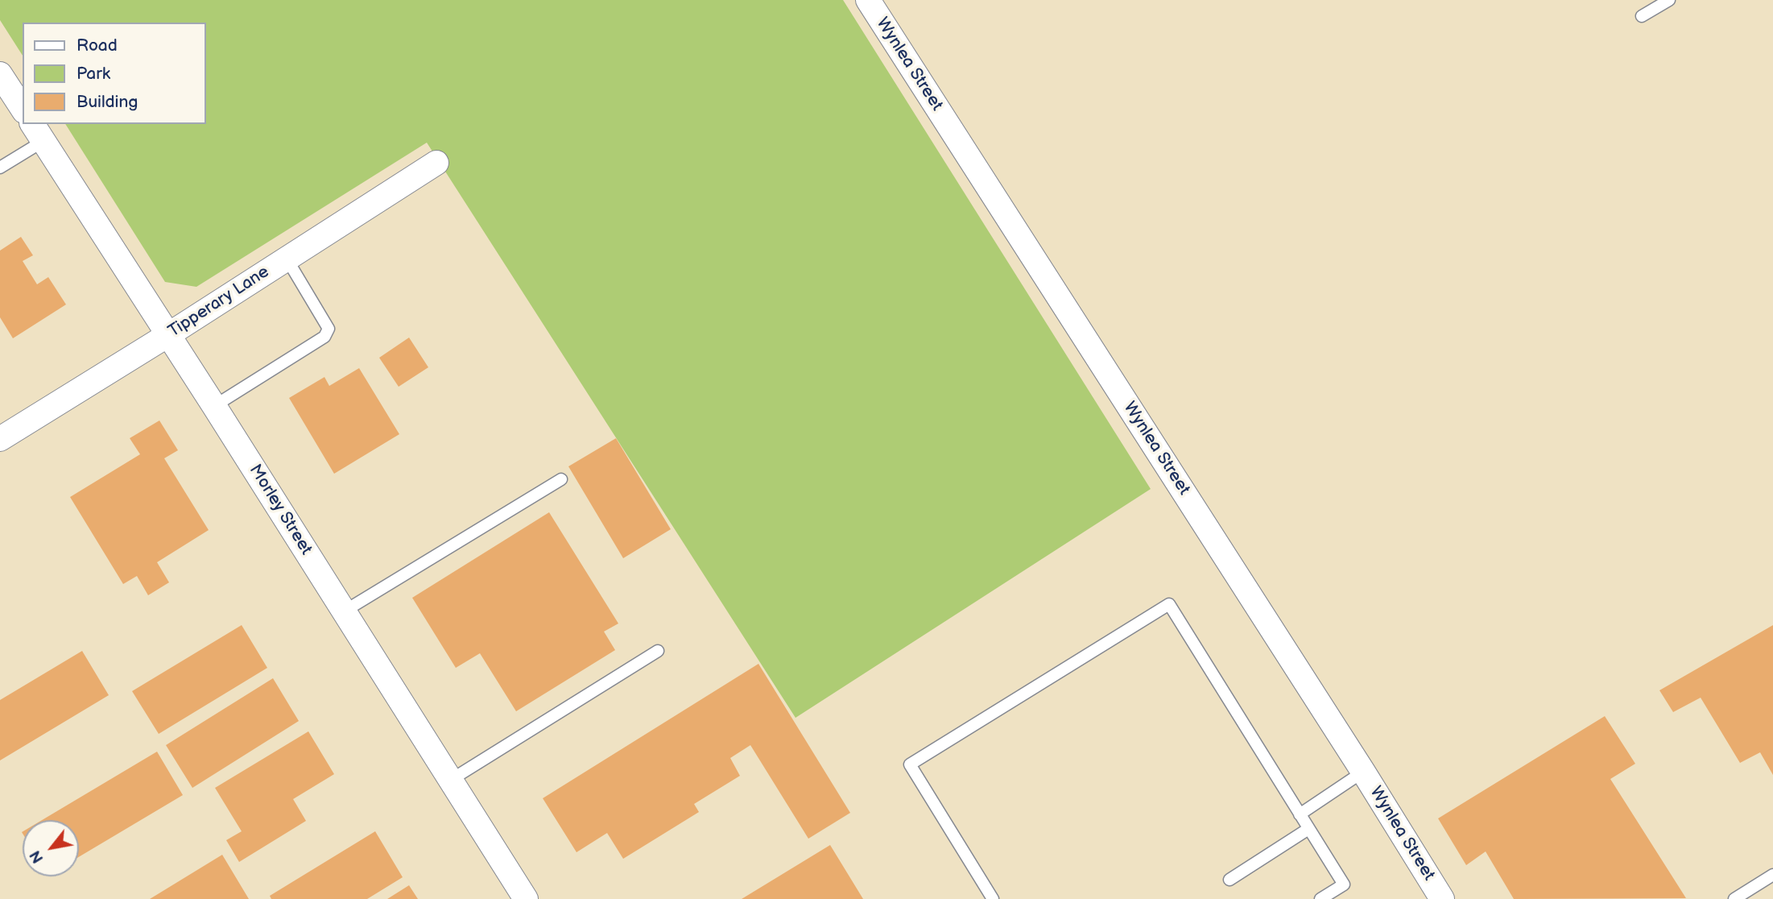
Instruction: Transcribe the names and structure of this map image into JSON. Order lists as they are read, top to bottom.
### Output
{
  "streets": {
    "street": ["Wynlea Street", "Tipperary Lane", "Morley Street"]
  },
  "crossings": [
    ["Tipperary Lane", "Morley Street"]
  ],
  "legend": ["Road", "Park", "Building"],
  "north": "bottom left"
}
